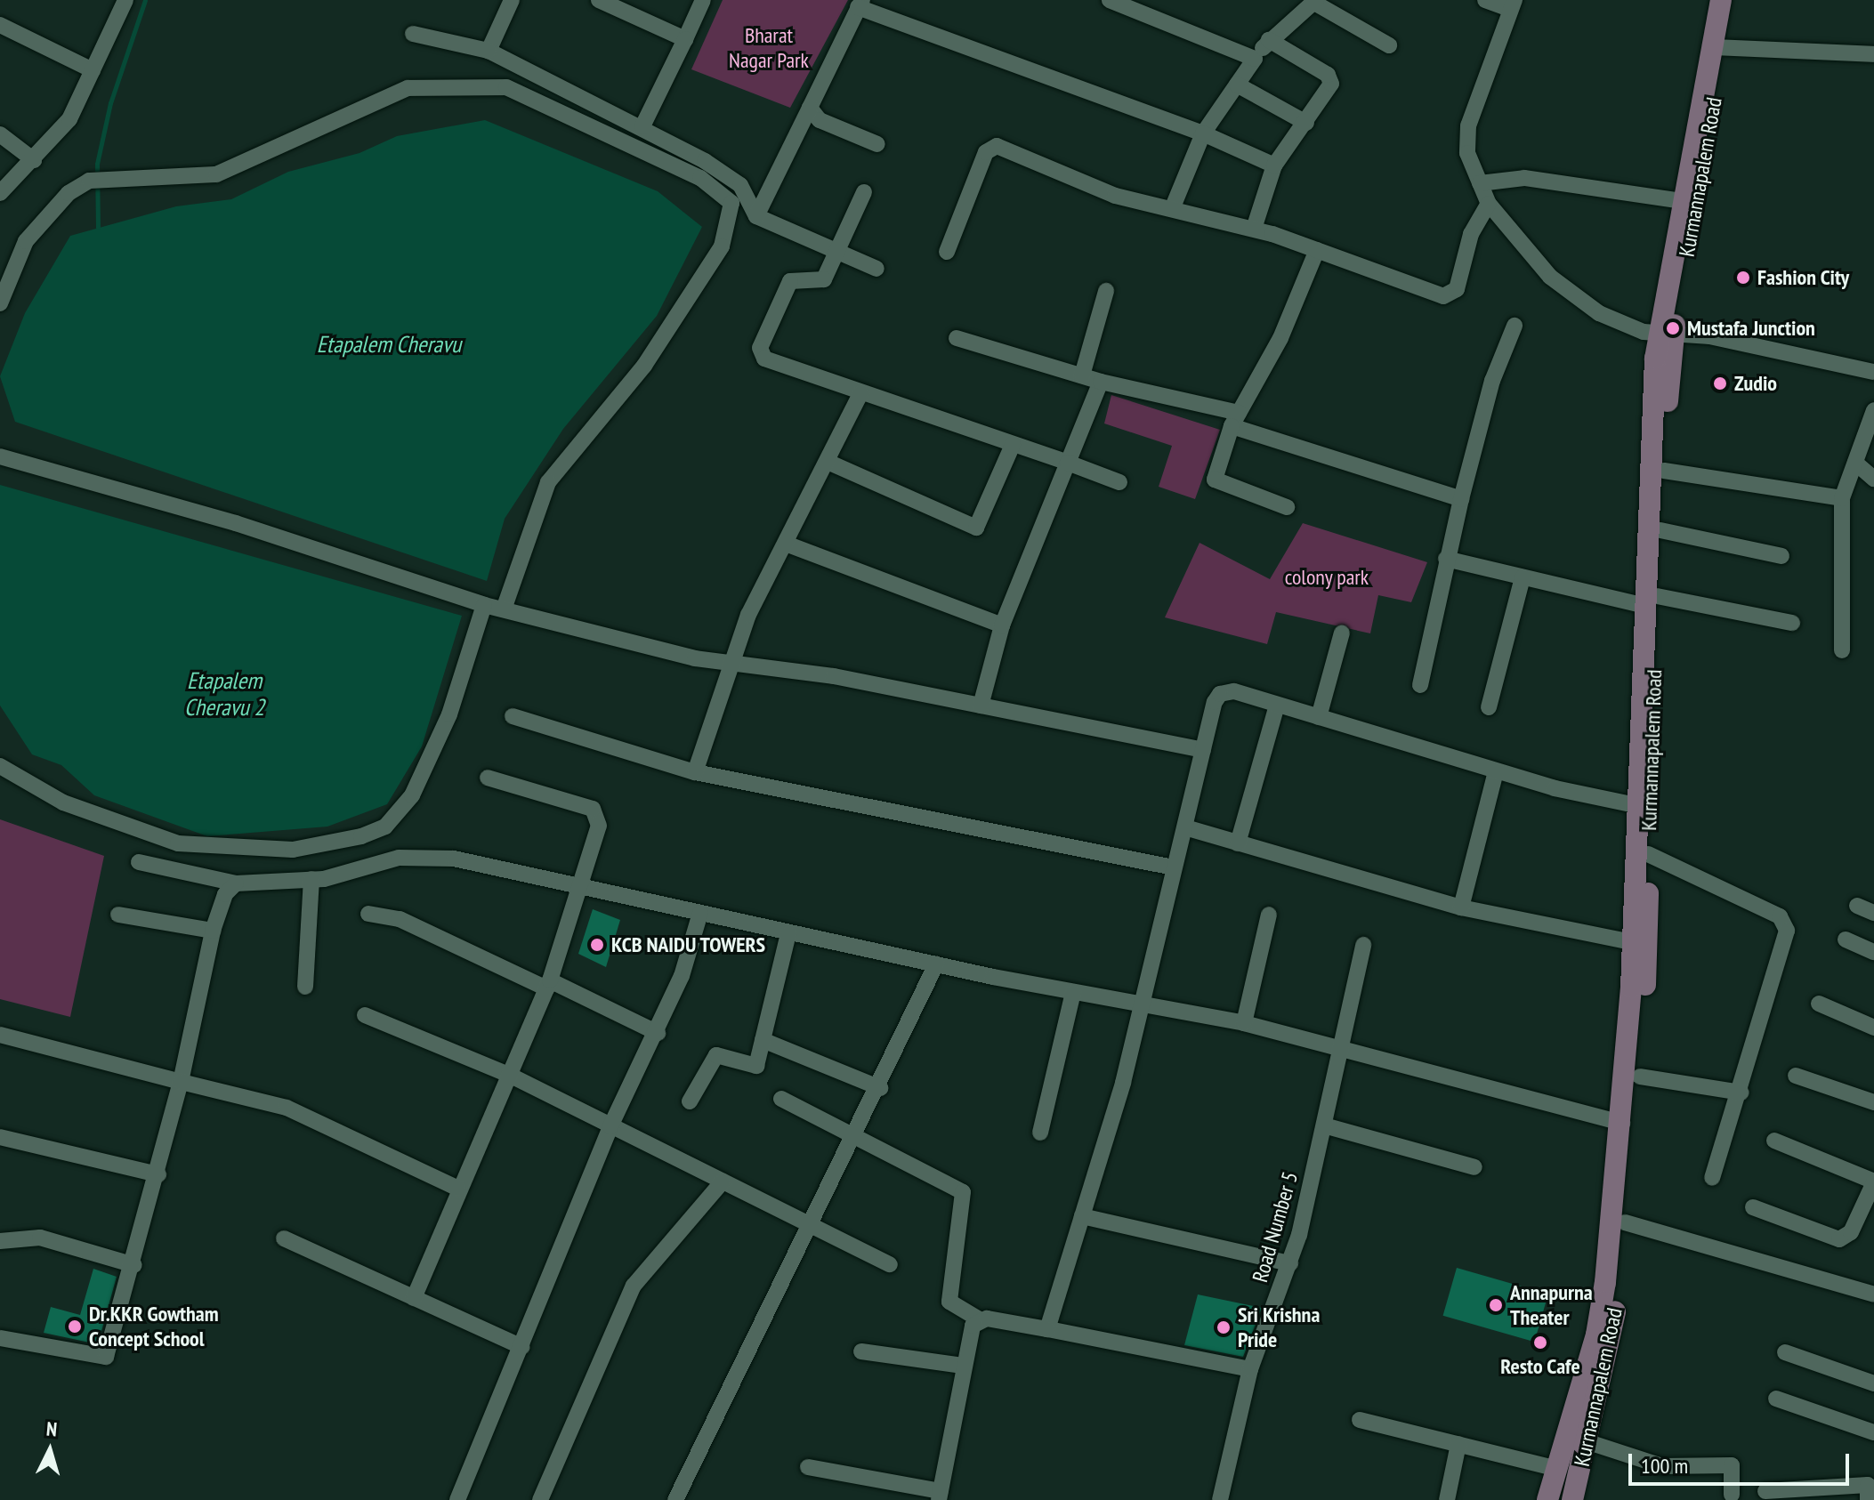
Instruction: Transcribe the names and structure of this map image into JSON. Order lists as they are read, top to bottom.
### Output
{
  "streets": {
    "main road": ["Kurmannapalem Road"],
    "street": ["Road Number 5"]
  },
  "water": ["Etapalem Cheravu", "Etapalem Cheravu 2"],
  "parks": ["Bharat Nagar Park", "colony park"],
  "places": [
    "Fashion City",
    "Mustafa Junction",
    "Zudio",
    "KCB NAIDU TOWERS",
    "Annapurna Theater",
    "Dr.KKR Gowtham Concept School",
    "Sri Krishna Pride",
    "Resto Cafe"
  ],
  "scale_bar": "100 m",
  "north": "top"
}
